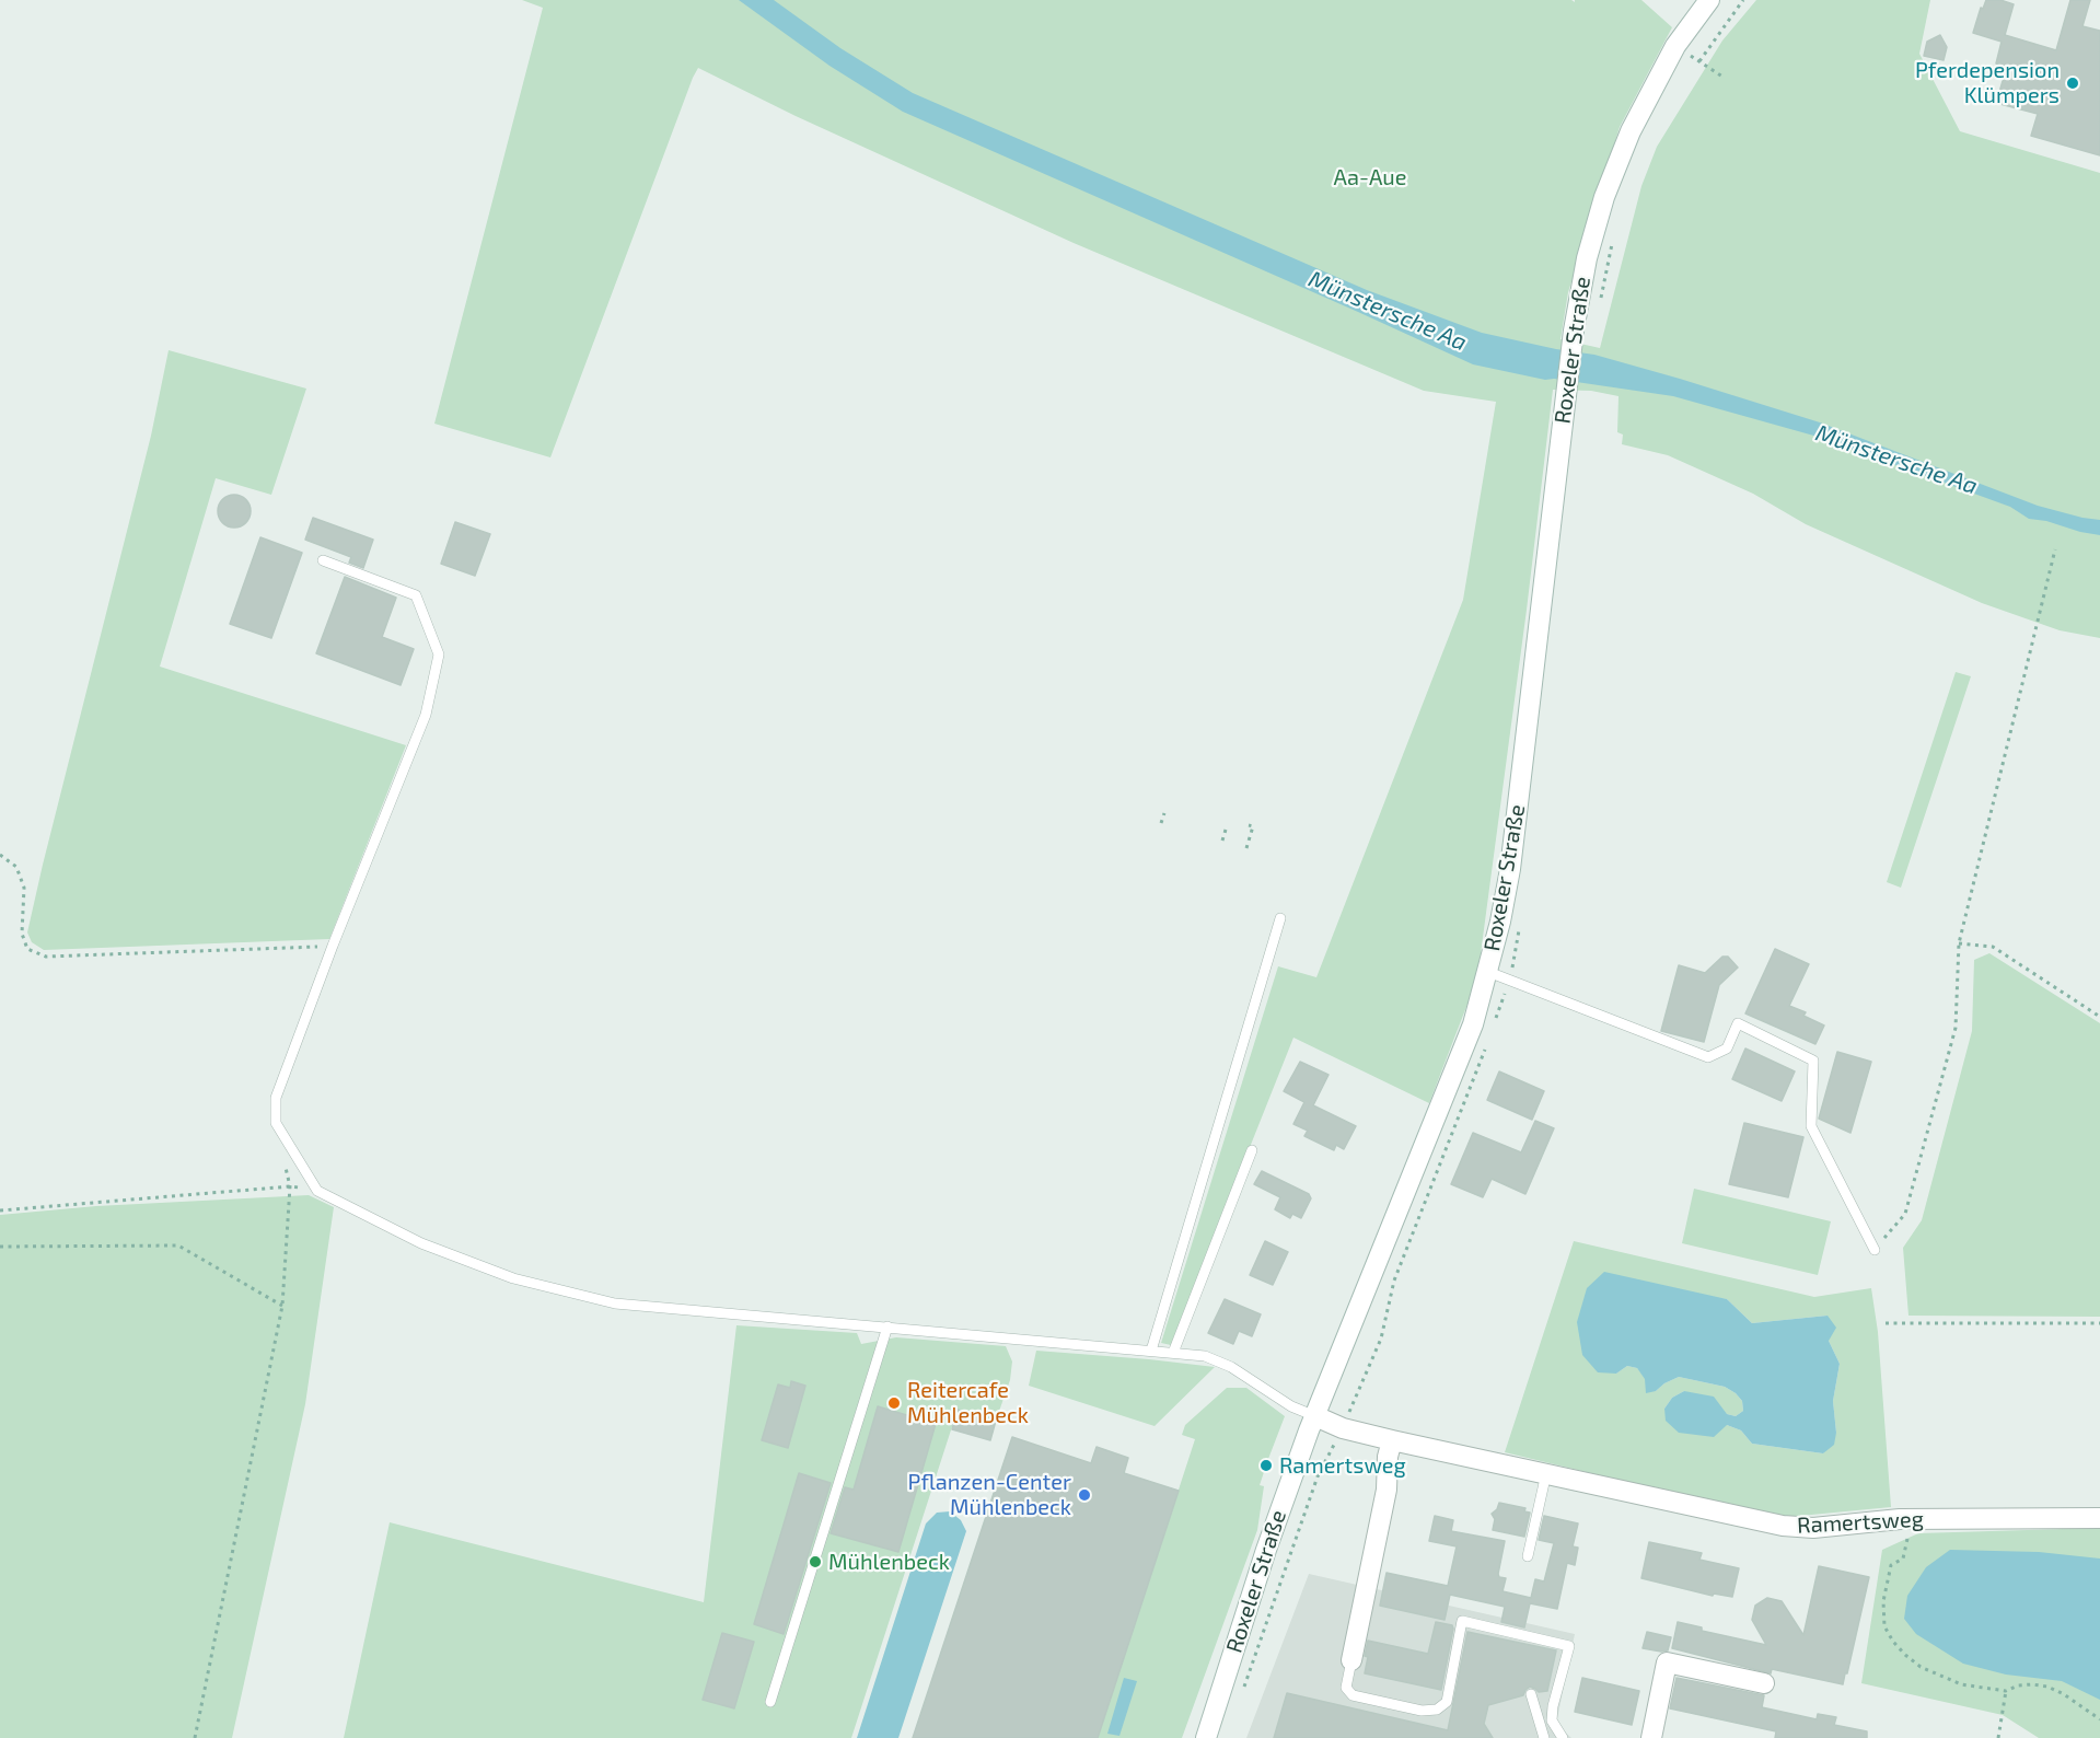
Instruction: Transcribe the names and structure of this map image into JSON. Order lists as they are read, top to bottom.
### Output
{
  "streets": {
    "main road": ["Roxeler Straße", "Ramertsweg"]
  },
  "crossings": [
    ["Roxeler Straße", "Ramertsweg"]
  ],
  "water": ["Münstersche Aa"],
  "parks": ["Aa-Aue"],
  "places": [
    "Pferdepension Klümpers",
    "Reitercafe Mühlenbeck",
    "Ramertsweg",
    "Pflanzen-Center Mühlenbeck",
    "Mühlenbeck"
  ]
}
